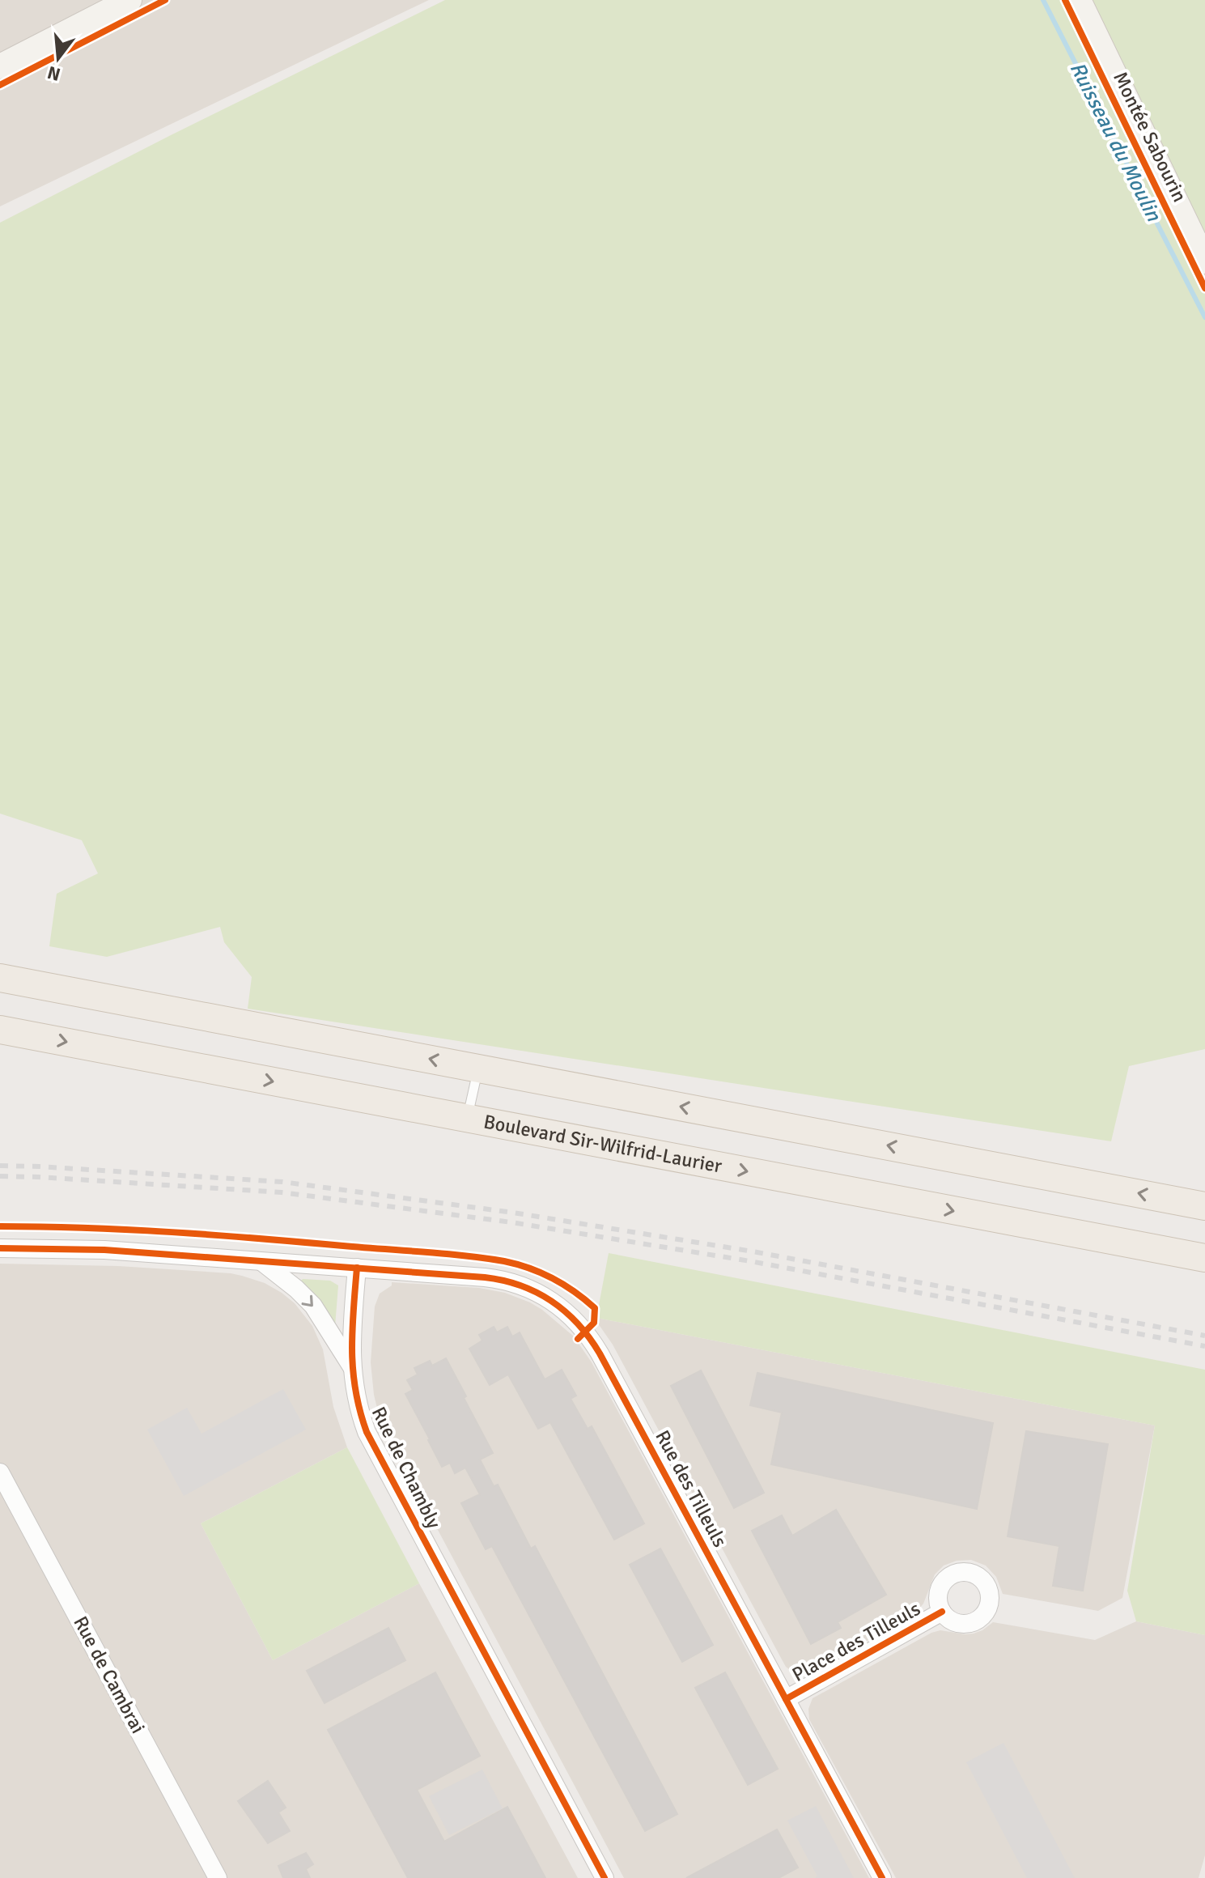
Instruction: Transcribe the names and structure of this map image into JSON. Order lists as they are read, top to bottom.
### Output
{
  "streets": {
    "main road": ["Boulevard Sir-Wilfrid-Laurier"],
    "street": [
      "Montée Sabourin",
      "Rue de Chambly",
      "Rue des Tilleuls",
      "Place des Tilleuls",
      "Rue de Cambrai"
    ]
  },
  "crossings": [
    ["Rue de Chambly", "Rue des Tilleuls"],
    ["Rue des Tilleuls", "Place des Tilleuls"]
  ],
  "water": ["Ruisseau du Moulin"],
  "north": "bottom"
}
